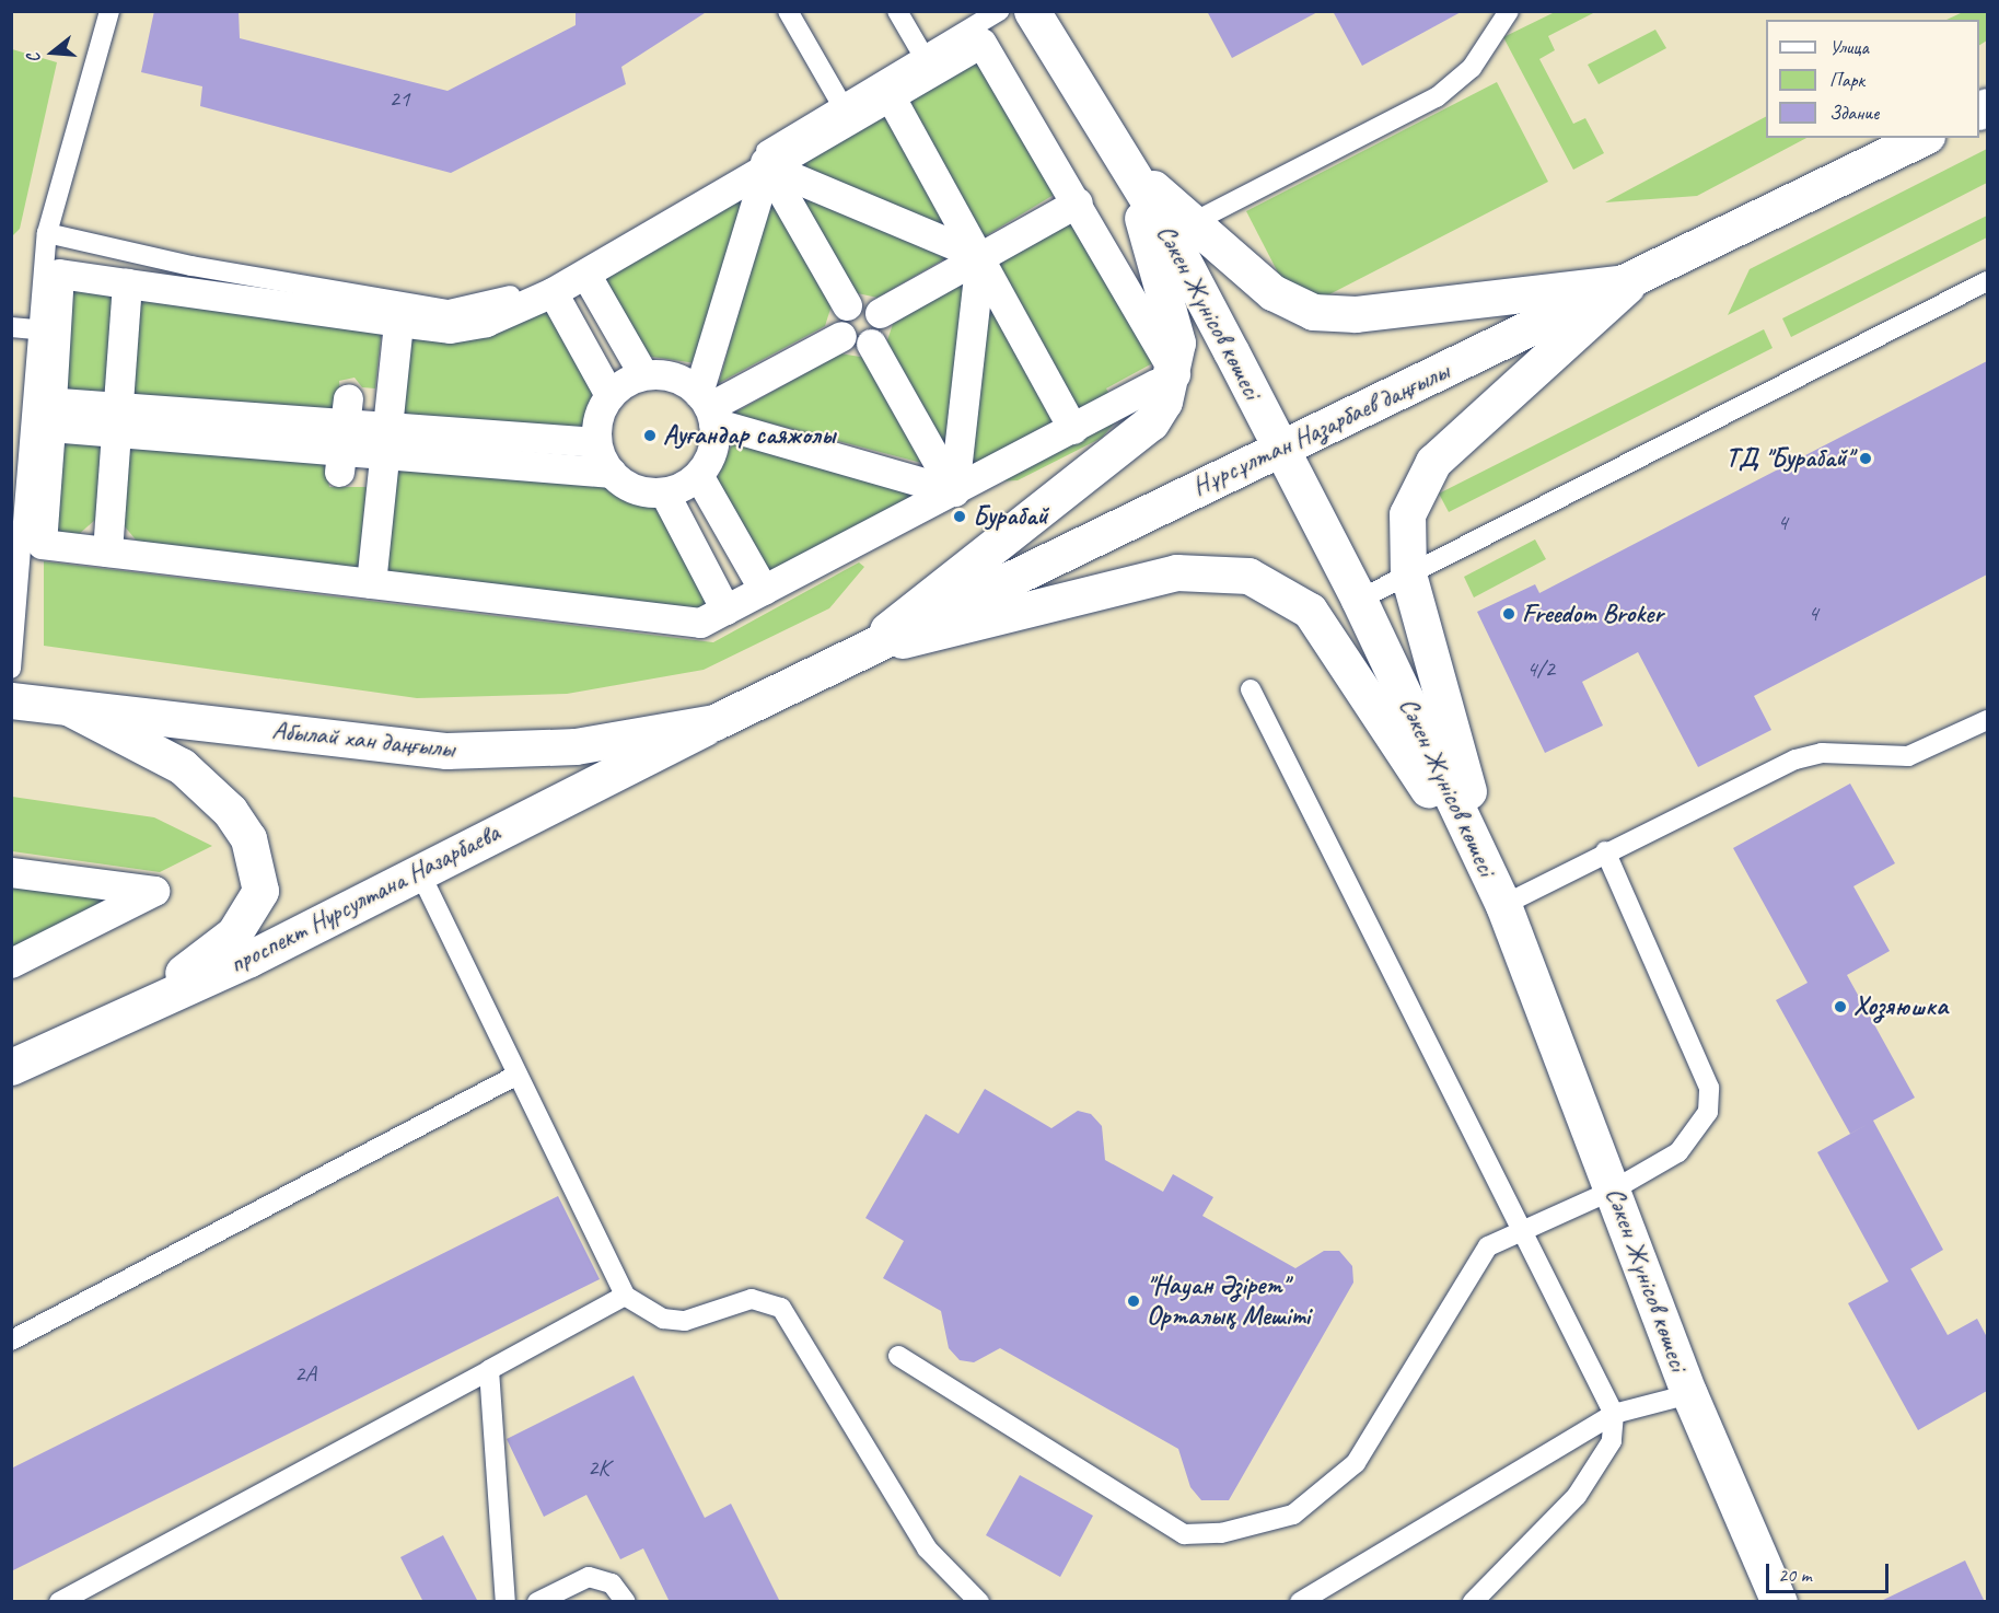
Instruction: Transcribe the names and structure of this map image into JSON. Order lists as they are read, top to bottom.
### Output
{
  "streets": {
    "main road": [
      "Сәкен Жүнісов көшесі",
      "Нұрсұлтан Назарбаев даңғылы",
      "Абылай хан даңғылы",
      "проспект Нурсултана Назарбаева"
    ]
  },
  "crossings": [
    ["Сәкен Жүнісов көшесі", "Нұрсұлтан Назарбаев даңғылы"],
    ["Нұрсұлтан Назарбаев даңғылы", "Абылай хан даңғылы"],
    ["Нұрсұлтан Назарбаев даңғылы", "проспект Нурсултана Назарбаева"],
    ["Абылай хан даңғылы", "проспект Нурсултана Назарбаева"]
  ],
  "places": [
    "Ауғандар саяжолы",
    "ТД \"Бурабай\"",
    "Бурабай",
    "Freedom Broker",
    "Хозяюшка",
    "\"Науан Әзірет\" Орталық Мешіті"
  ],
  "house_numbers": [
    "21",
    "4",
    "4",
    "4/2",
    "2А",
    "2К"
  ],
  "legend": ["Улица", "Парк", "Здание"],
  "scale_bar": "20 m",
  "north": "left"
}
